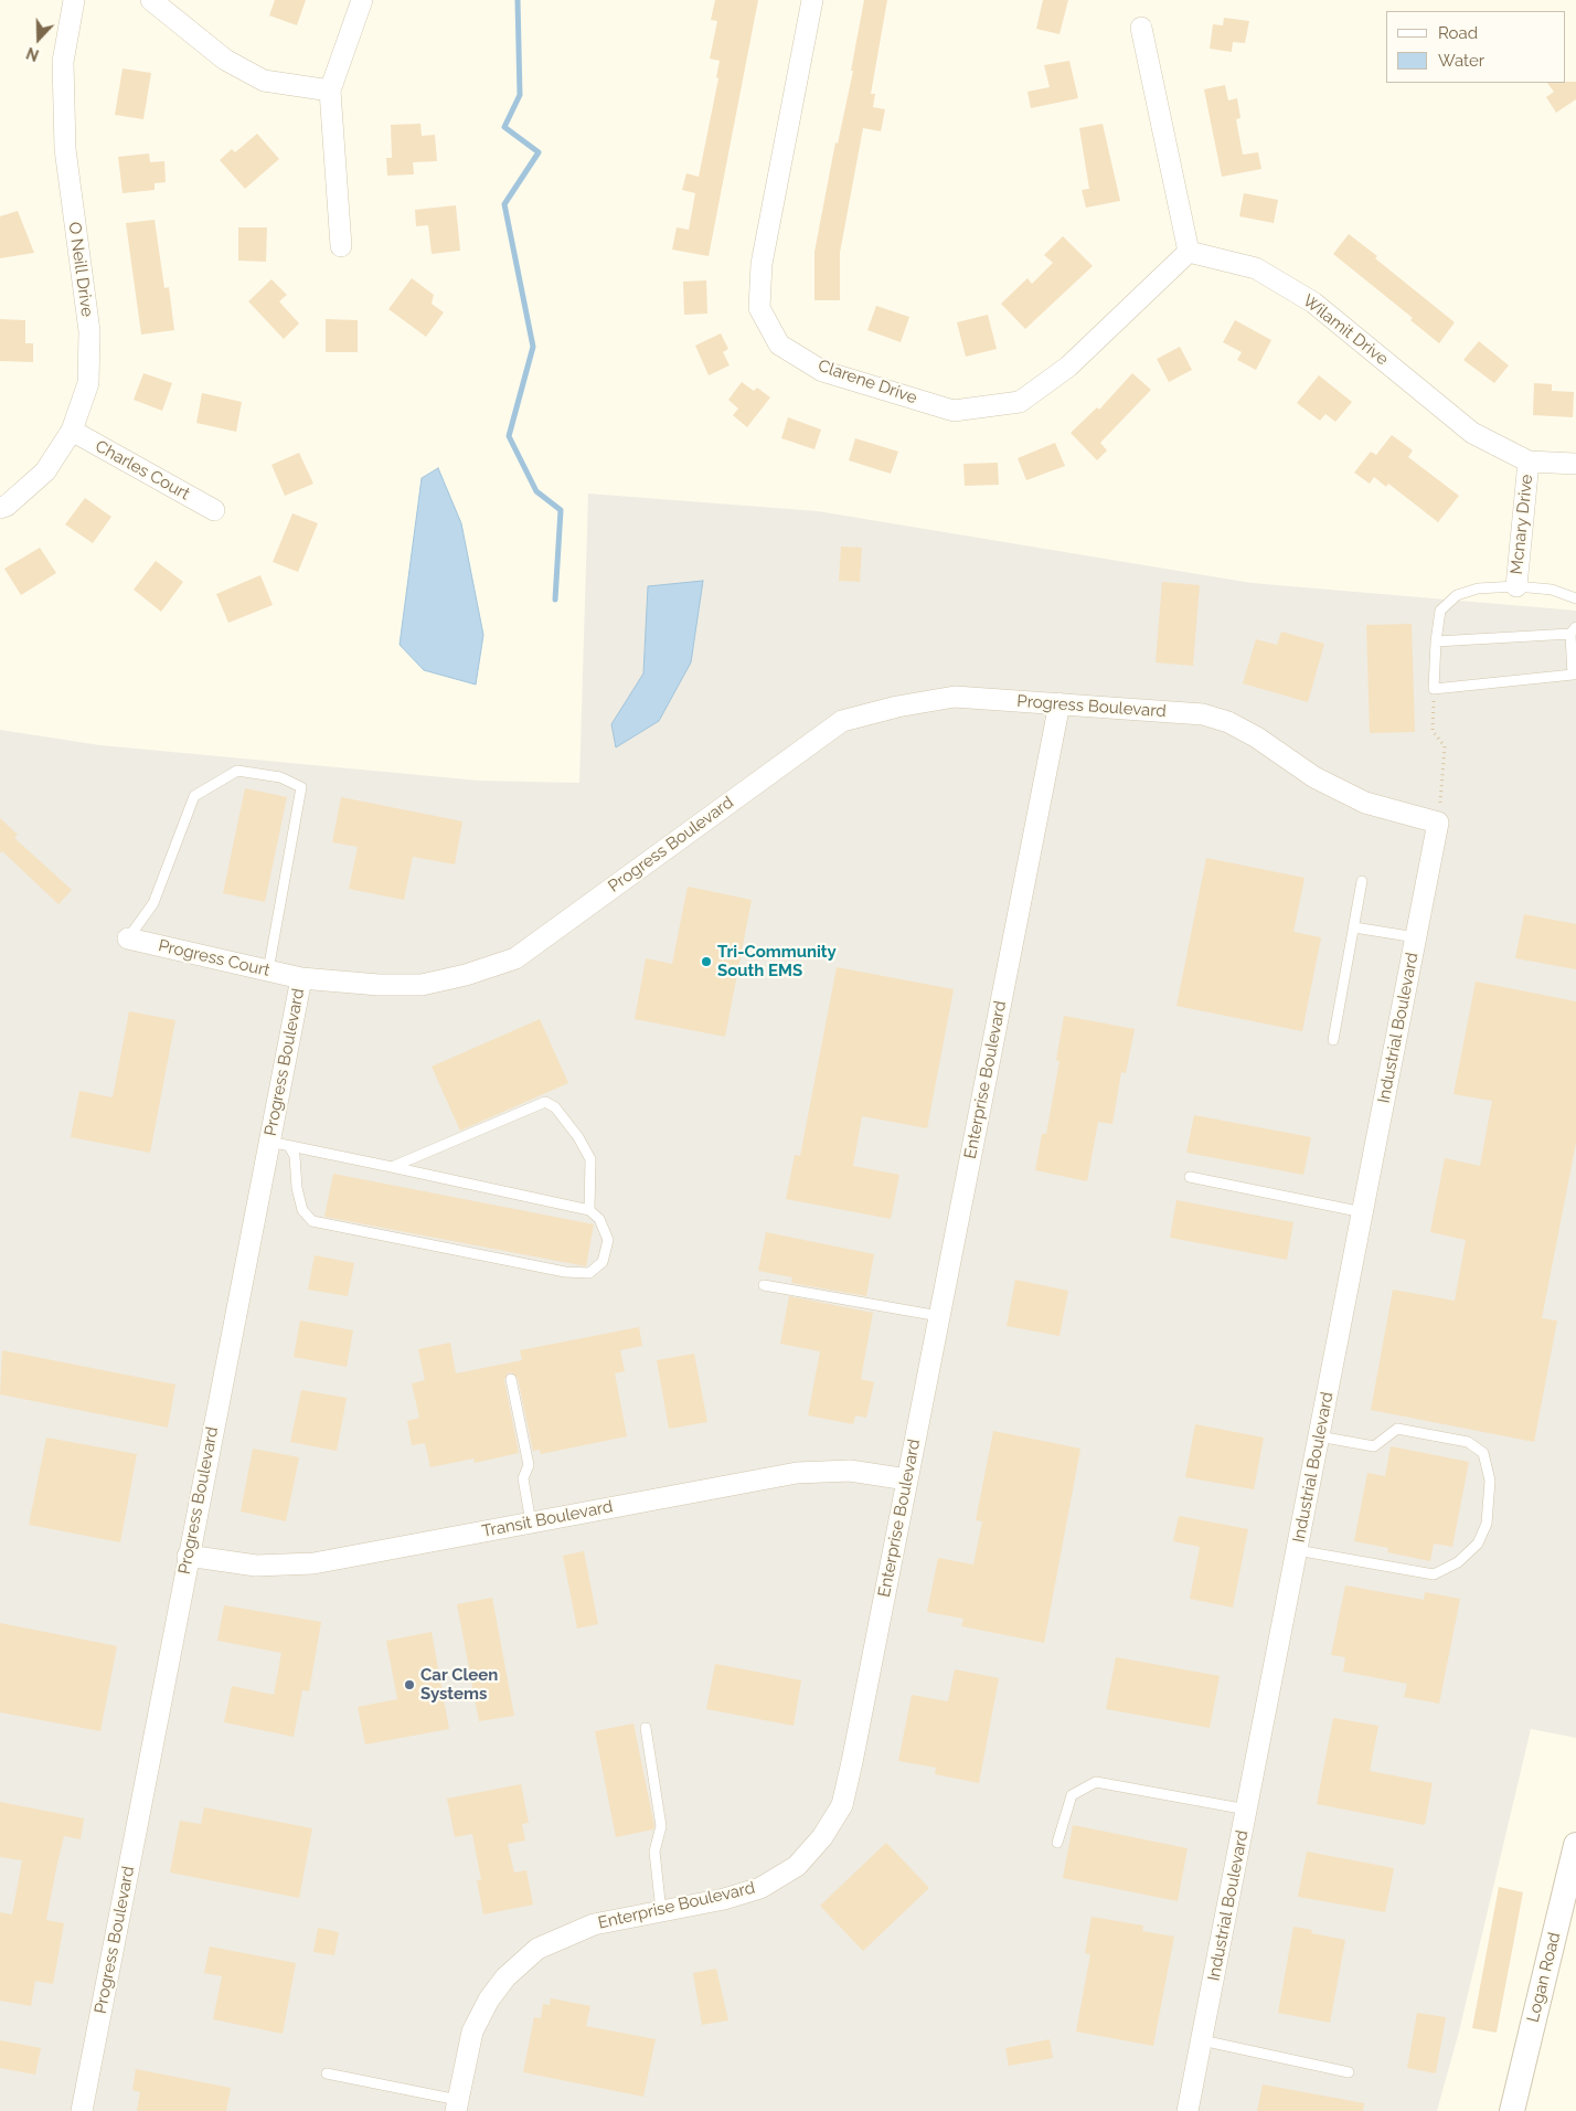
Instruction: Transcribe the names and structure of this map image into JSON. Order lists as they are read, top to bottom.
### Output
{
  "streets": {
    "street": [
      "O Neill Drive",
      "Wilamit Drive",
      "Clarene Drive",
      "Charles Court",
      "Mcnary Drive",
      "Progress Boulevard",
      "Progress Court",
      "Industrial Boulevard",
      "Enterprise Boulevard",
      "Transit Boulevard",
      "Logan Road"
    ]
  },
  "crossings": [
    ["O Neill Drive", "Charles Court"],
    ["Wilamit Drive", "Clarene Drive"],
    ["Wilamit Drive", "Mcnary Drive"],
    ["Progress Boulevard", "Progress Court"],
    ["Progress Boulevard", "Industrial Boulevard"],
    ["Progress Boulevard", "Enterprise Boulevard"],
    ["Progress Boulevard", "Transit Boulevard"],
    ["Enterprise Boulevard", "Transit Boulevard"]
  ],
  "places": ["Tri-Community South EMS", "Car Cleen Systems"],
  "legend": ["Road", "Water"],
  "north": "bottom"
}
